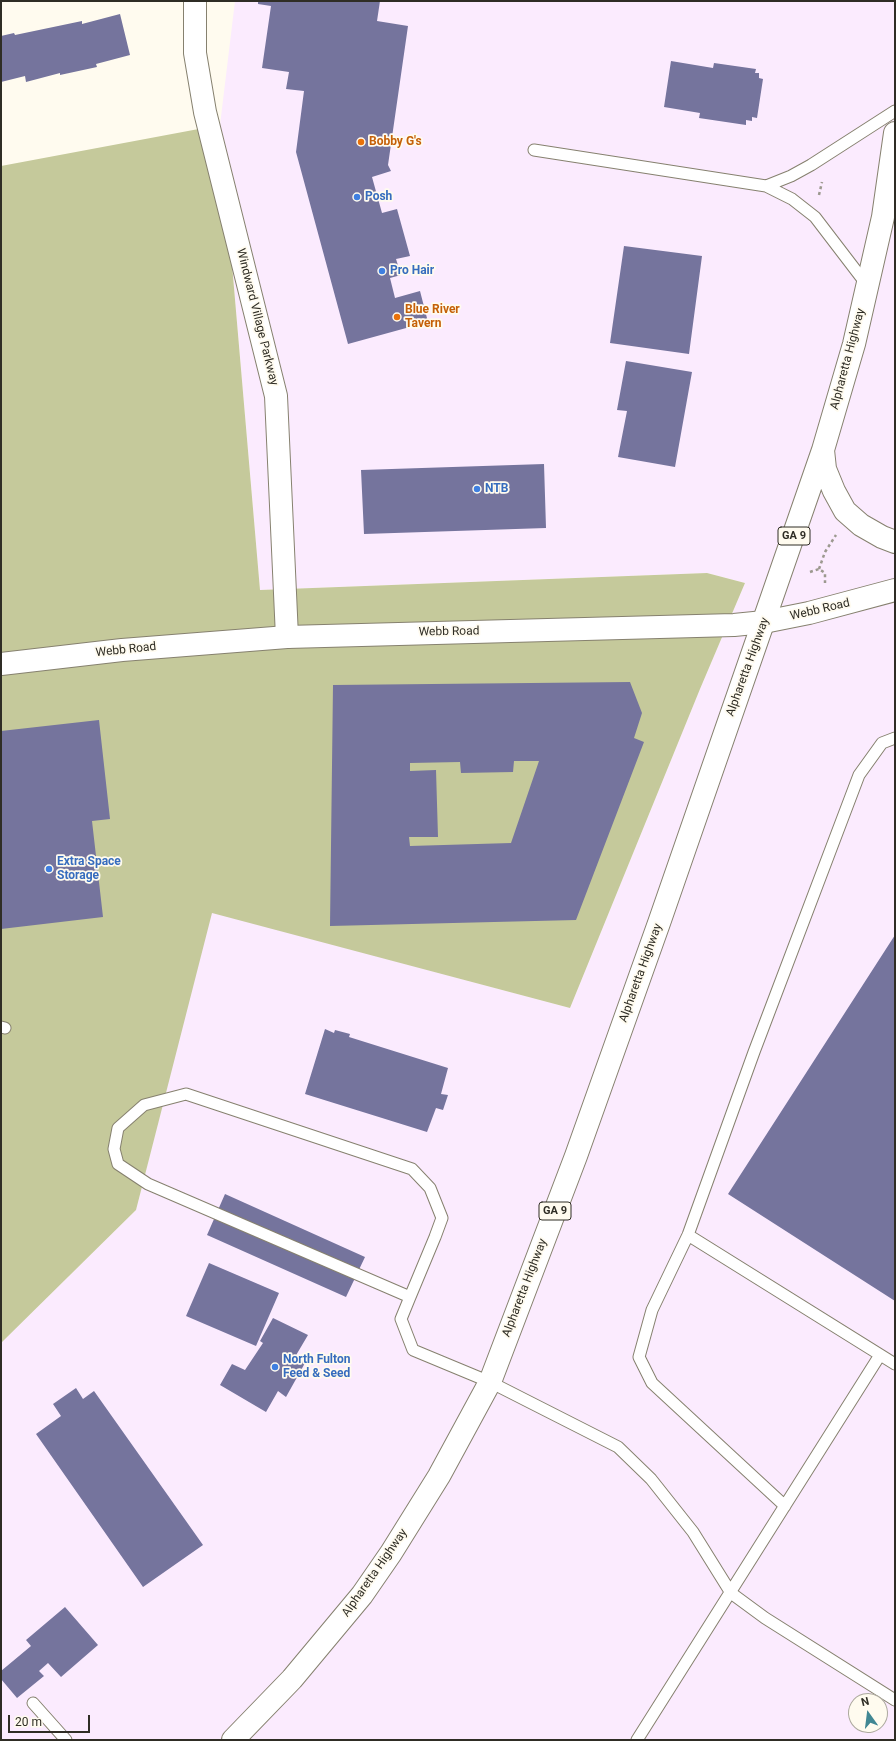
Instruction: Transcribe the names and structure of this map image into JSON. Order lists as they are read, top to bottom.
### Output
{
  "streets": {
    "main road": [
      "Windward Village Parkway",
      "Alpharetta Highway",
      "GA 9",
      "Webb Road"
    ]
  },
  "crossings": [
    ["Windward Village Parkway", "Webb Road"],
    ["Alpharetta Highway", "Webb Road"]
  ],
  "places": [
    "Bobby G's",
    "Posh",
    "Pro Hair",
    "Blue River Tavern",
    "NTB",
    "Extra Space Storage",
    "North Fulton Feed & Seed"
  ],
  "scale_bar": "20 m",
  "north": "top"
}
